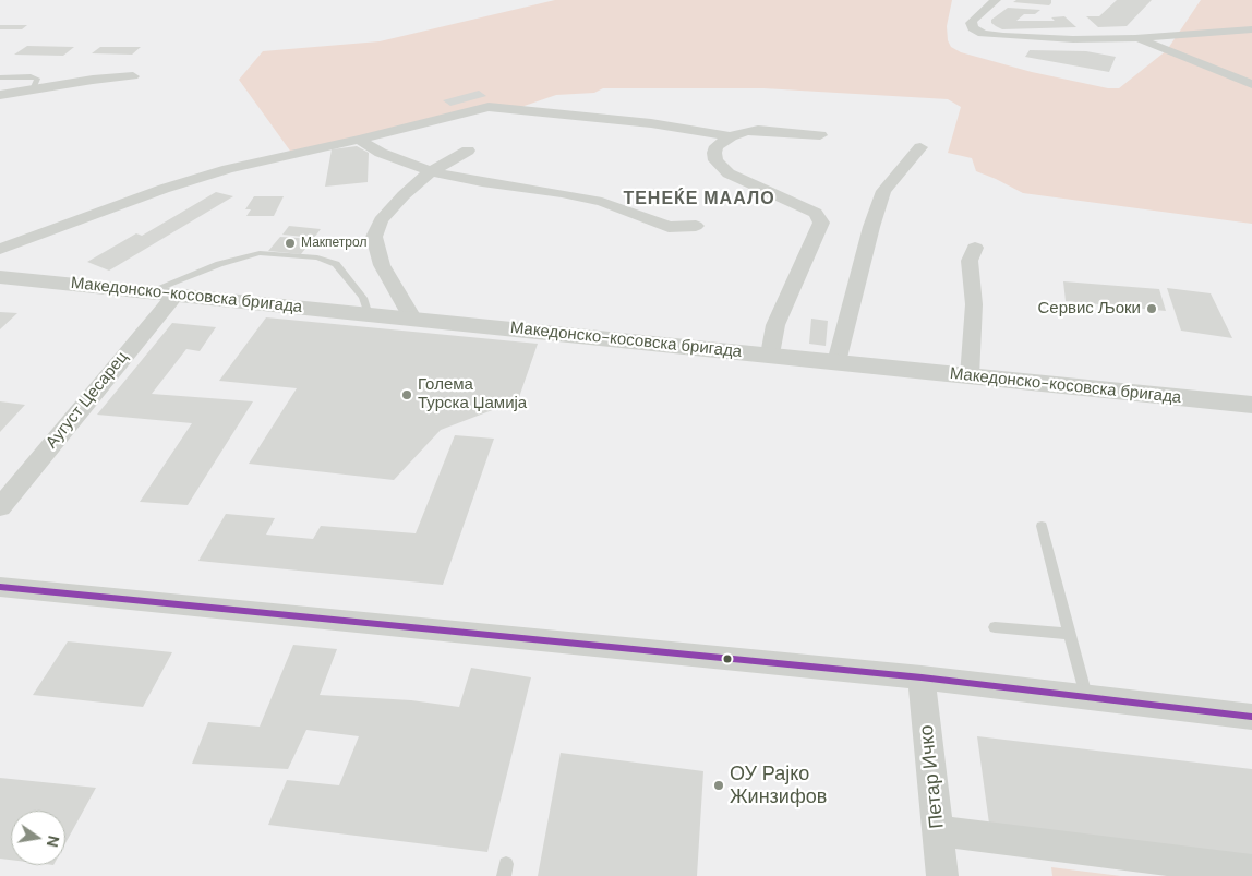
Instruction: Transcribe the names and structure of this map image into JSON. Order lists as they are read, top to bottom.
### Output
{
  "streets": {
    "street": ["Македонско-косовска бригада", "Аугуст Цесарец", "Петар Ичко"]
  },
  "crossings": [
    ["Македонско-косовска бригада", "Аугуст Цесарец"]
  ],
  "districts": ["ТЕНЕЌЕ МААЛО"],
  "places": [
    "Макпетрол",
    "Сервис Љоки",
    "Голема Турска Џамија",
    "ОУ Рајко Жинзифов"
  ],
  "north": "right"
}
